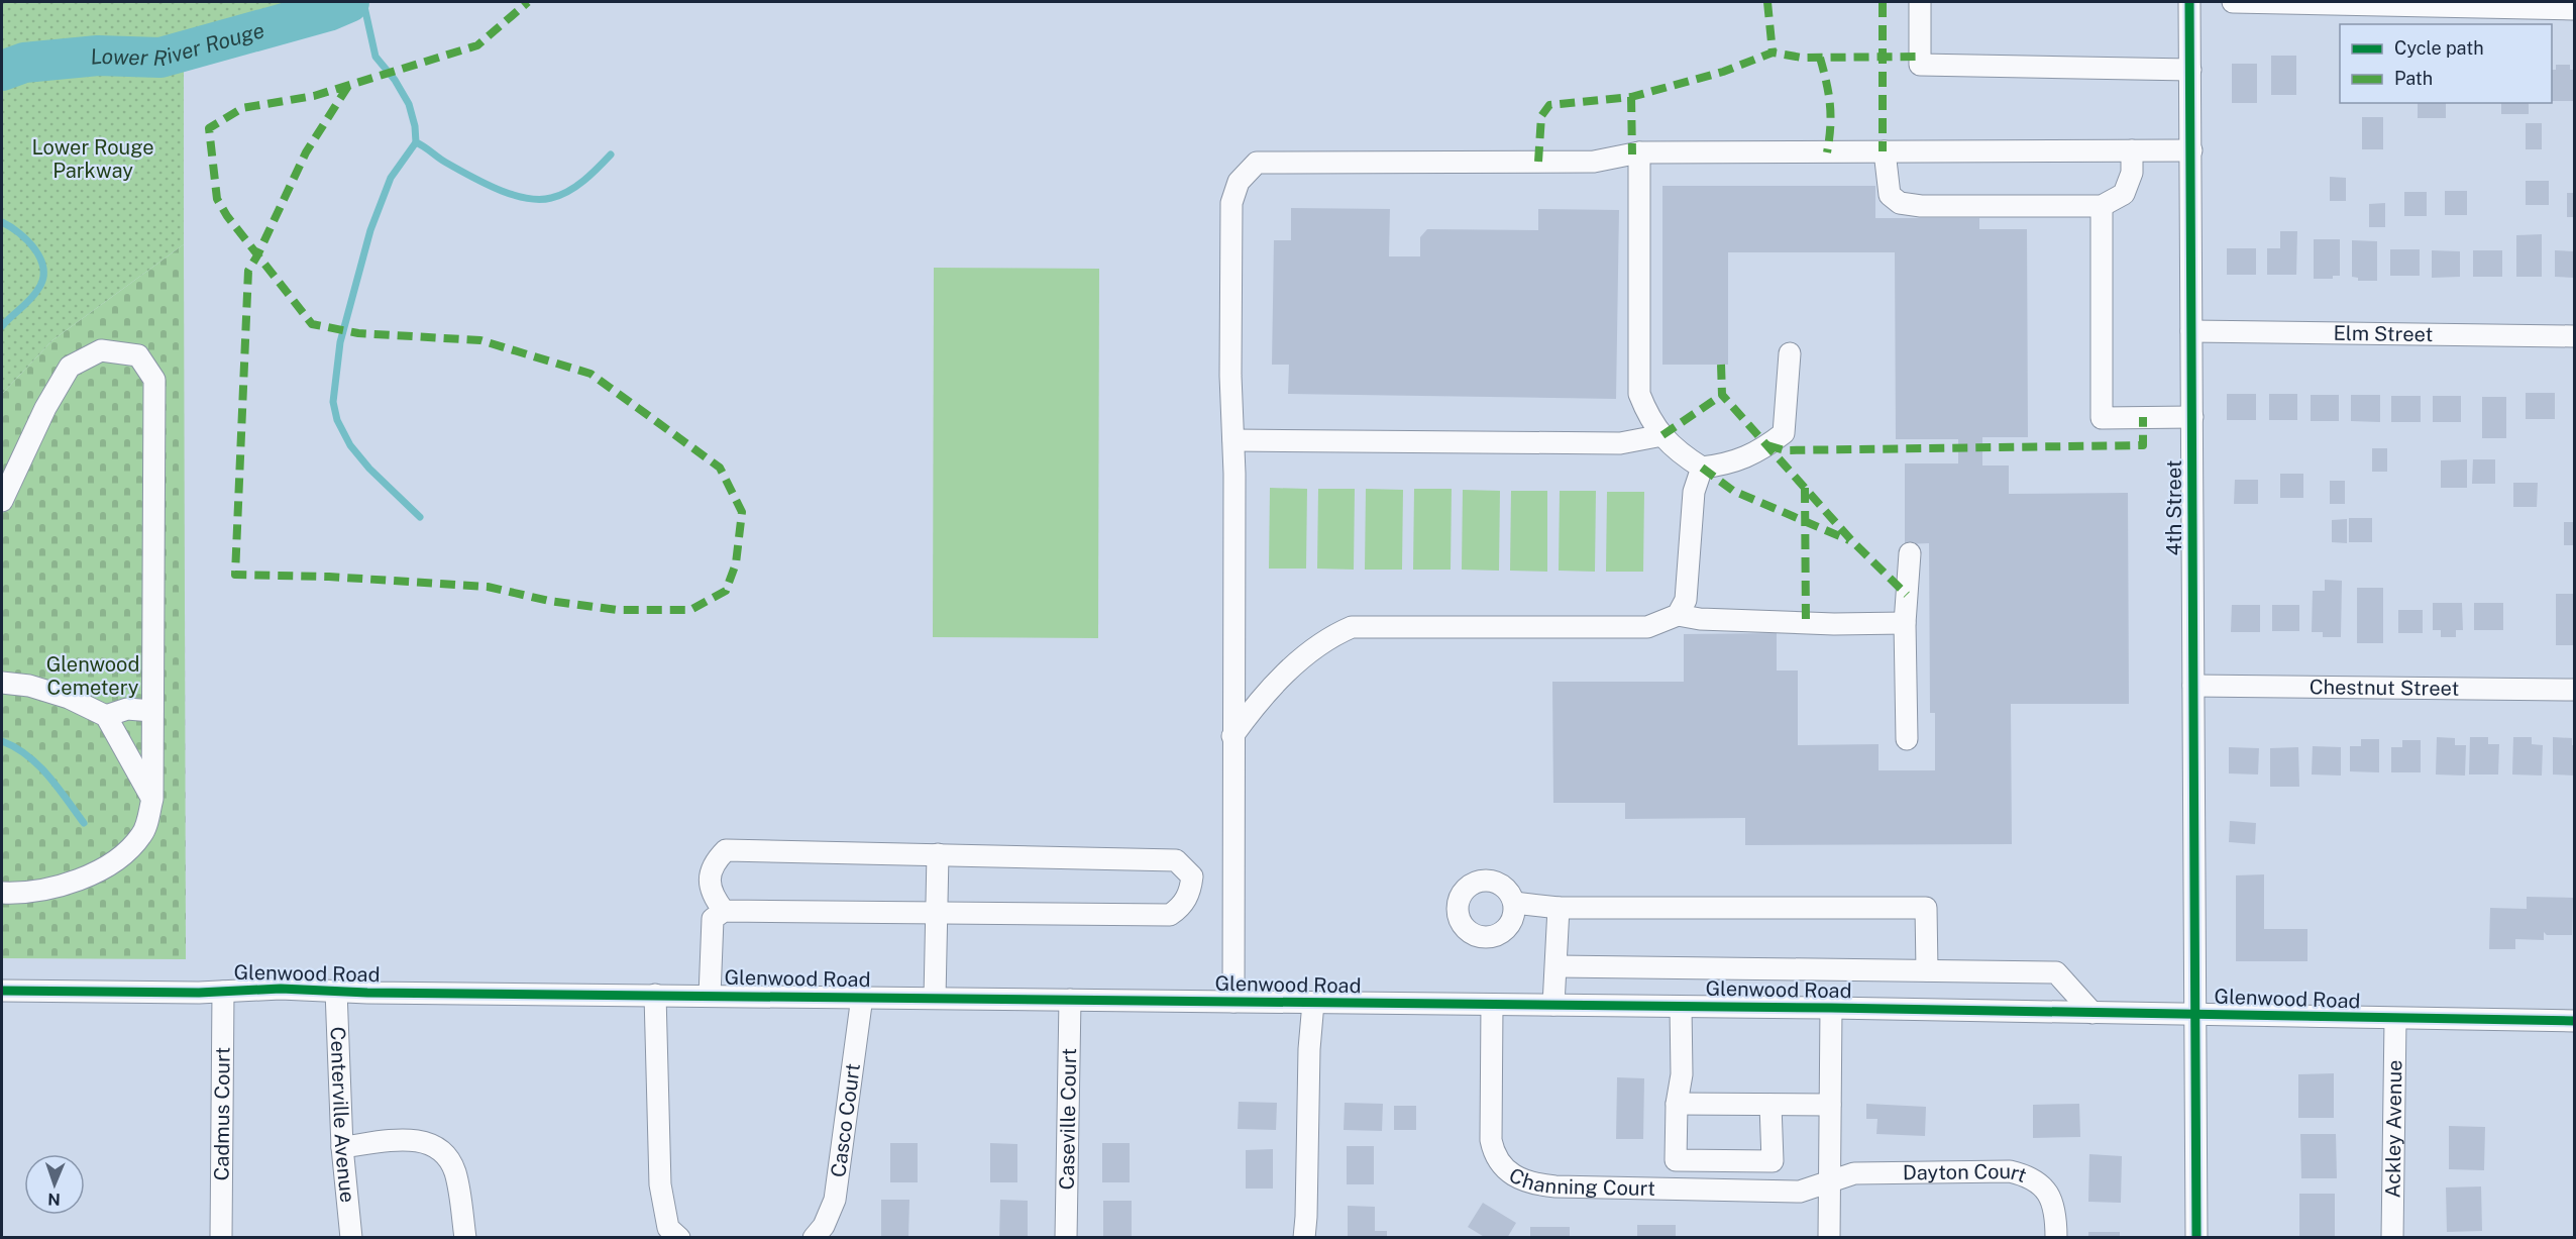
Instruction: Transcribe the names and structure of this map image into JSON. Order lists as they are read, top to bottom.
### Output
{
  "streets": {
    "street": [
      "Elm Street",
      "4th Street",
      "Chestnut Street",
      "Glenwood Road",
      "Centerville Avenue",
      "Cadmus Court",
      "Caseville Court",
      "Casco Court",
      "Ackley Avenue",
      "Dayton Court",
      "Channing Court"
    ]
  },
  "crossings": [
    ["Elm Street", "4th Street"],
    ["4th Street", "Chestnut Street"],
    ["4th Street", "Glenwood Road"],
    ["Glenwood Road", "Centerville Avenue"],
    ["Glenwood Road", "Cadmus Court"],
    ["Glenwood Road", "Caseville Court"],
    ["Glenwood Road", "Casco Court"],
    ["Glenwood Road", "Ackley Avenue"],
    ["Glenwood Road", "Channing Court"],
    ["Dayton Court", "Channing Court"]
  ],
  "water": ["Lower River Rouge"],
  "parks": ["Lower Rouge Parkway", "Glenwood Cemetery"],
  "legend": ["Cycle path", "Path"],
  "north": "bottom"
}
